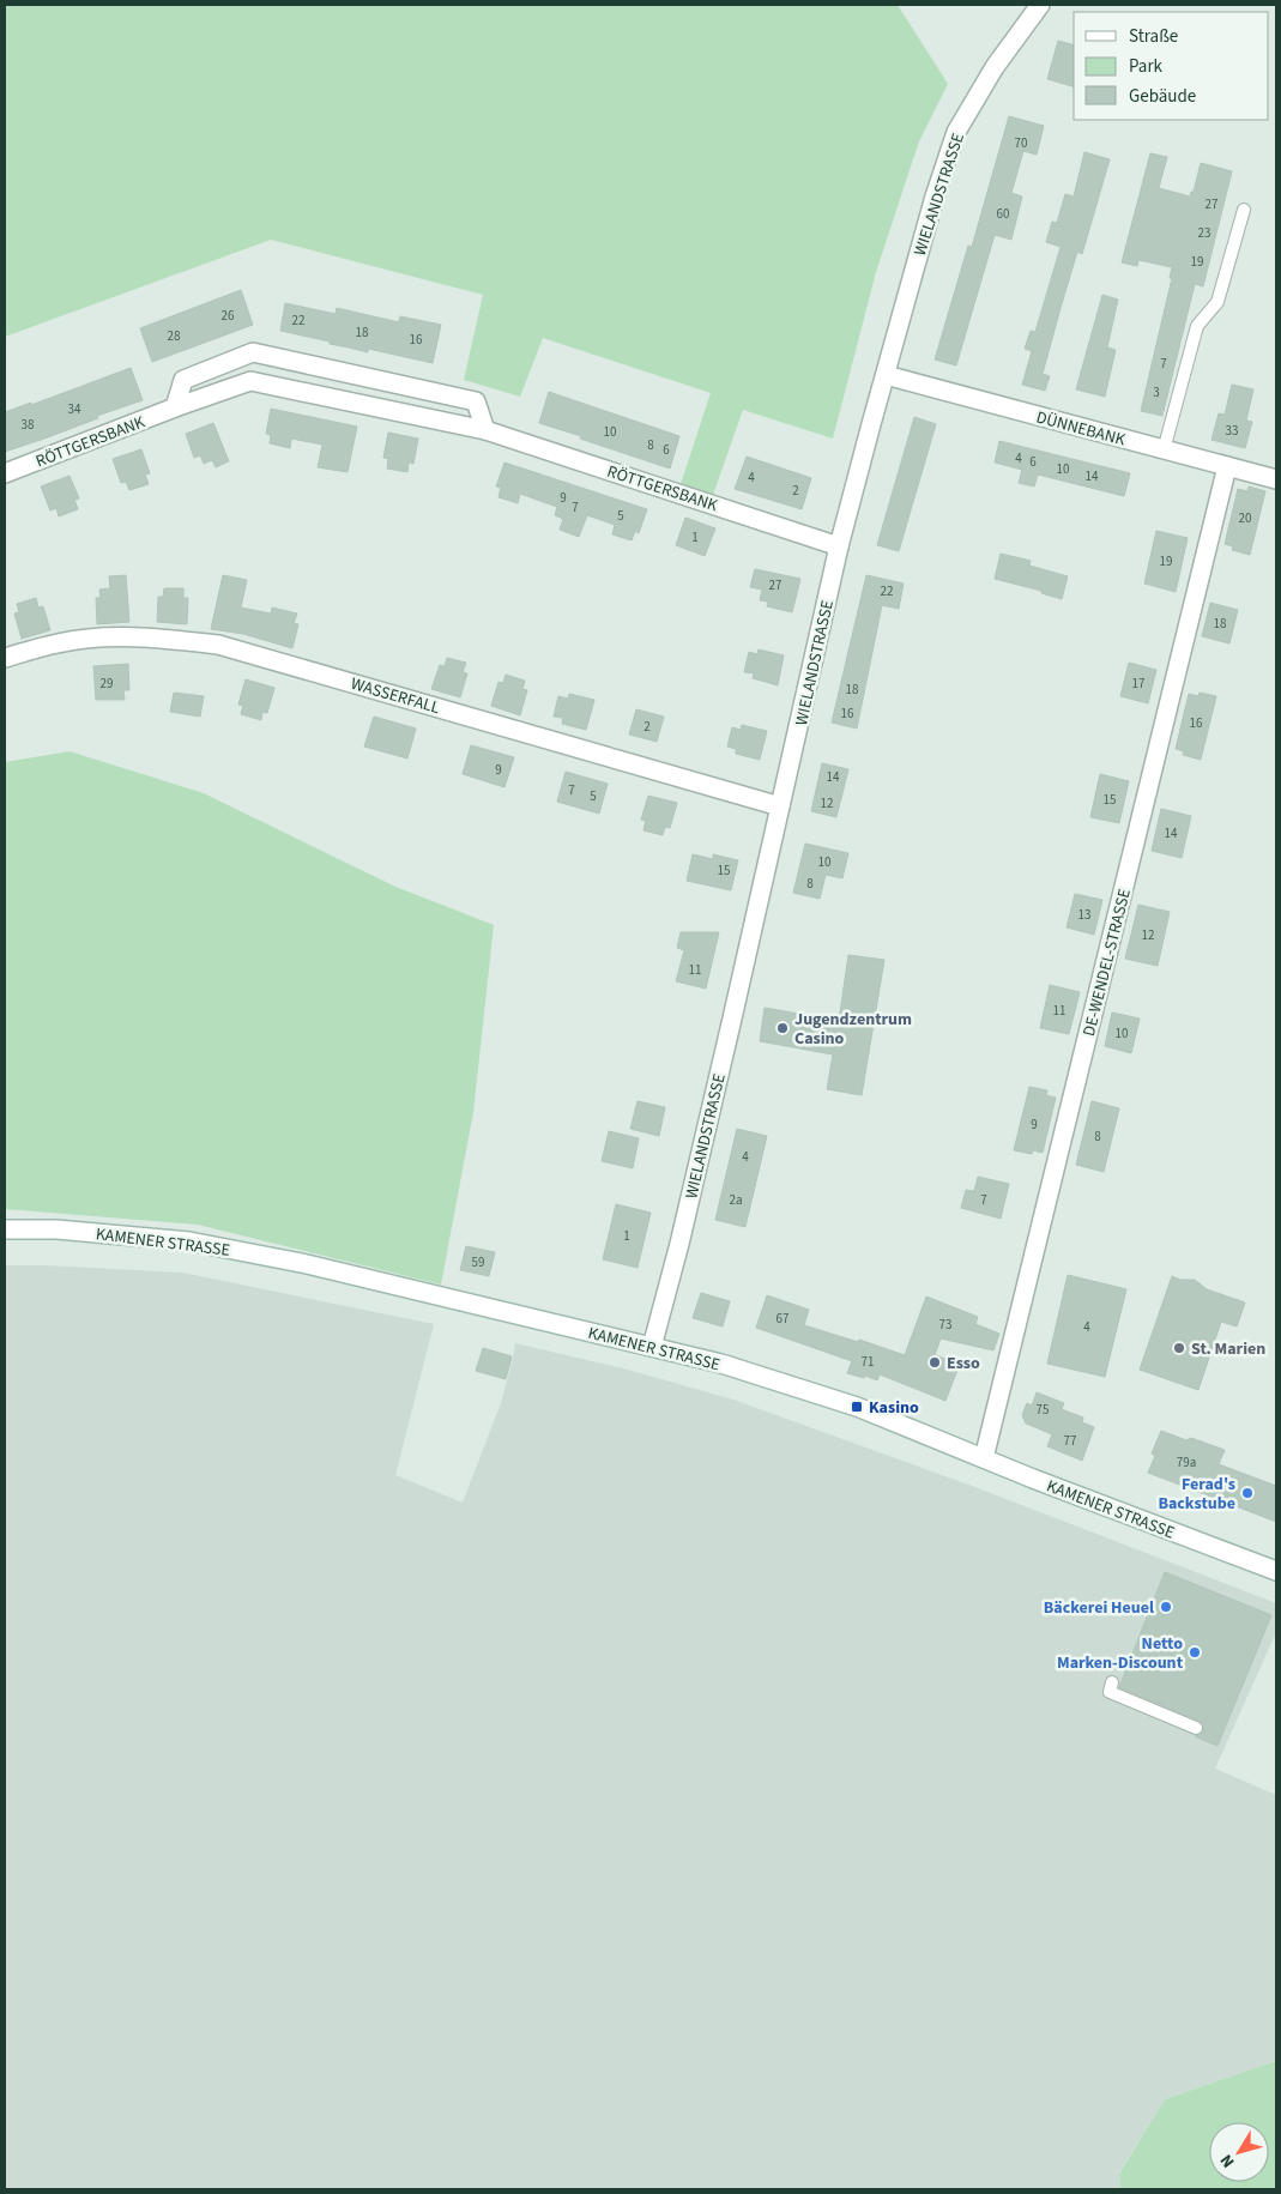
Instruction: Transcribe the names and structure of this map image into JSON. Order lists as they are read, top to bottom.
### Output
{
  "streets": {
    "street": [
      "WIELANDSTRASSE",
      "DÜNNEBANK",
      "RÖTTGERSBANK",
      "WASSERFALL",
      "DE-WENDEL-STRASSE",
      "KAMENER STRASSE"
    ]
  },
  "crossings": [
    ["WIELANDSTRASSE", "DÜNNEBANK"],
    ["WIELANDSTRASSE", "RÖTTGERSBANK"],
    ["WIELANDSTRASSE", "WASSERFALL"],
    ["WIELANDSTRASSE", "KAMENER STRASSE"],
    ["DÜNNEBANK", "DE-WENDEL-STRASSE"],
    ["DE-WENDEL-STRASSE", "KAMENER STRASSE"]
  ],
  "places": {
    "other": [
      "Jugendzentrum Casino",
      "St. Marien",
      "Esso",
      "Ferad's Backstube",
      "Bäckerei Heuel",
      "Netto Marken-Discount"
    ],
    "transit": ["Kasino"]
  },
  "house_numbers": [
    "70",
    "27",
    "60",
    "23",
    "19",
    "26",
    "22",
    "18",
    "28",
    "16",
    "7",
    "3",
    "34",
    "38",
    "33",
    "10",
    "8",
    "6",
    "4",
    "6",
    "10",
    "14",
    "4",
    "2",
    "9",
    "7",
    "5",
    "20",
    "1",
    "19",
    "27",
    "22",
    "18",
    "29",
    "17",
    "18",
    "16",
    "16",
    "2",
    "9",
    "14",
    "7",
    "5",
    "15",
    "12",
    "14",
    "10",
    "15",
    "8",
    "13",
    "12",
    "11",
    "11",
    "10",
    "9",
    "8",
    "4",
    "2a",
    "7",
    "1",
    "59",
    "67",
    "73",
    "4",
    "71",
    "75",
    "77",
    "79a"
  ],
  "legend": ["Straße", "Park", "Gebäude"],
  "north": "bottom left"
}
